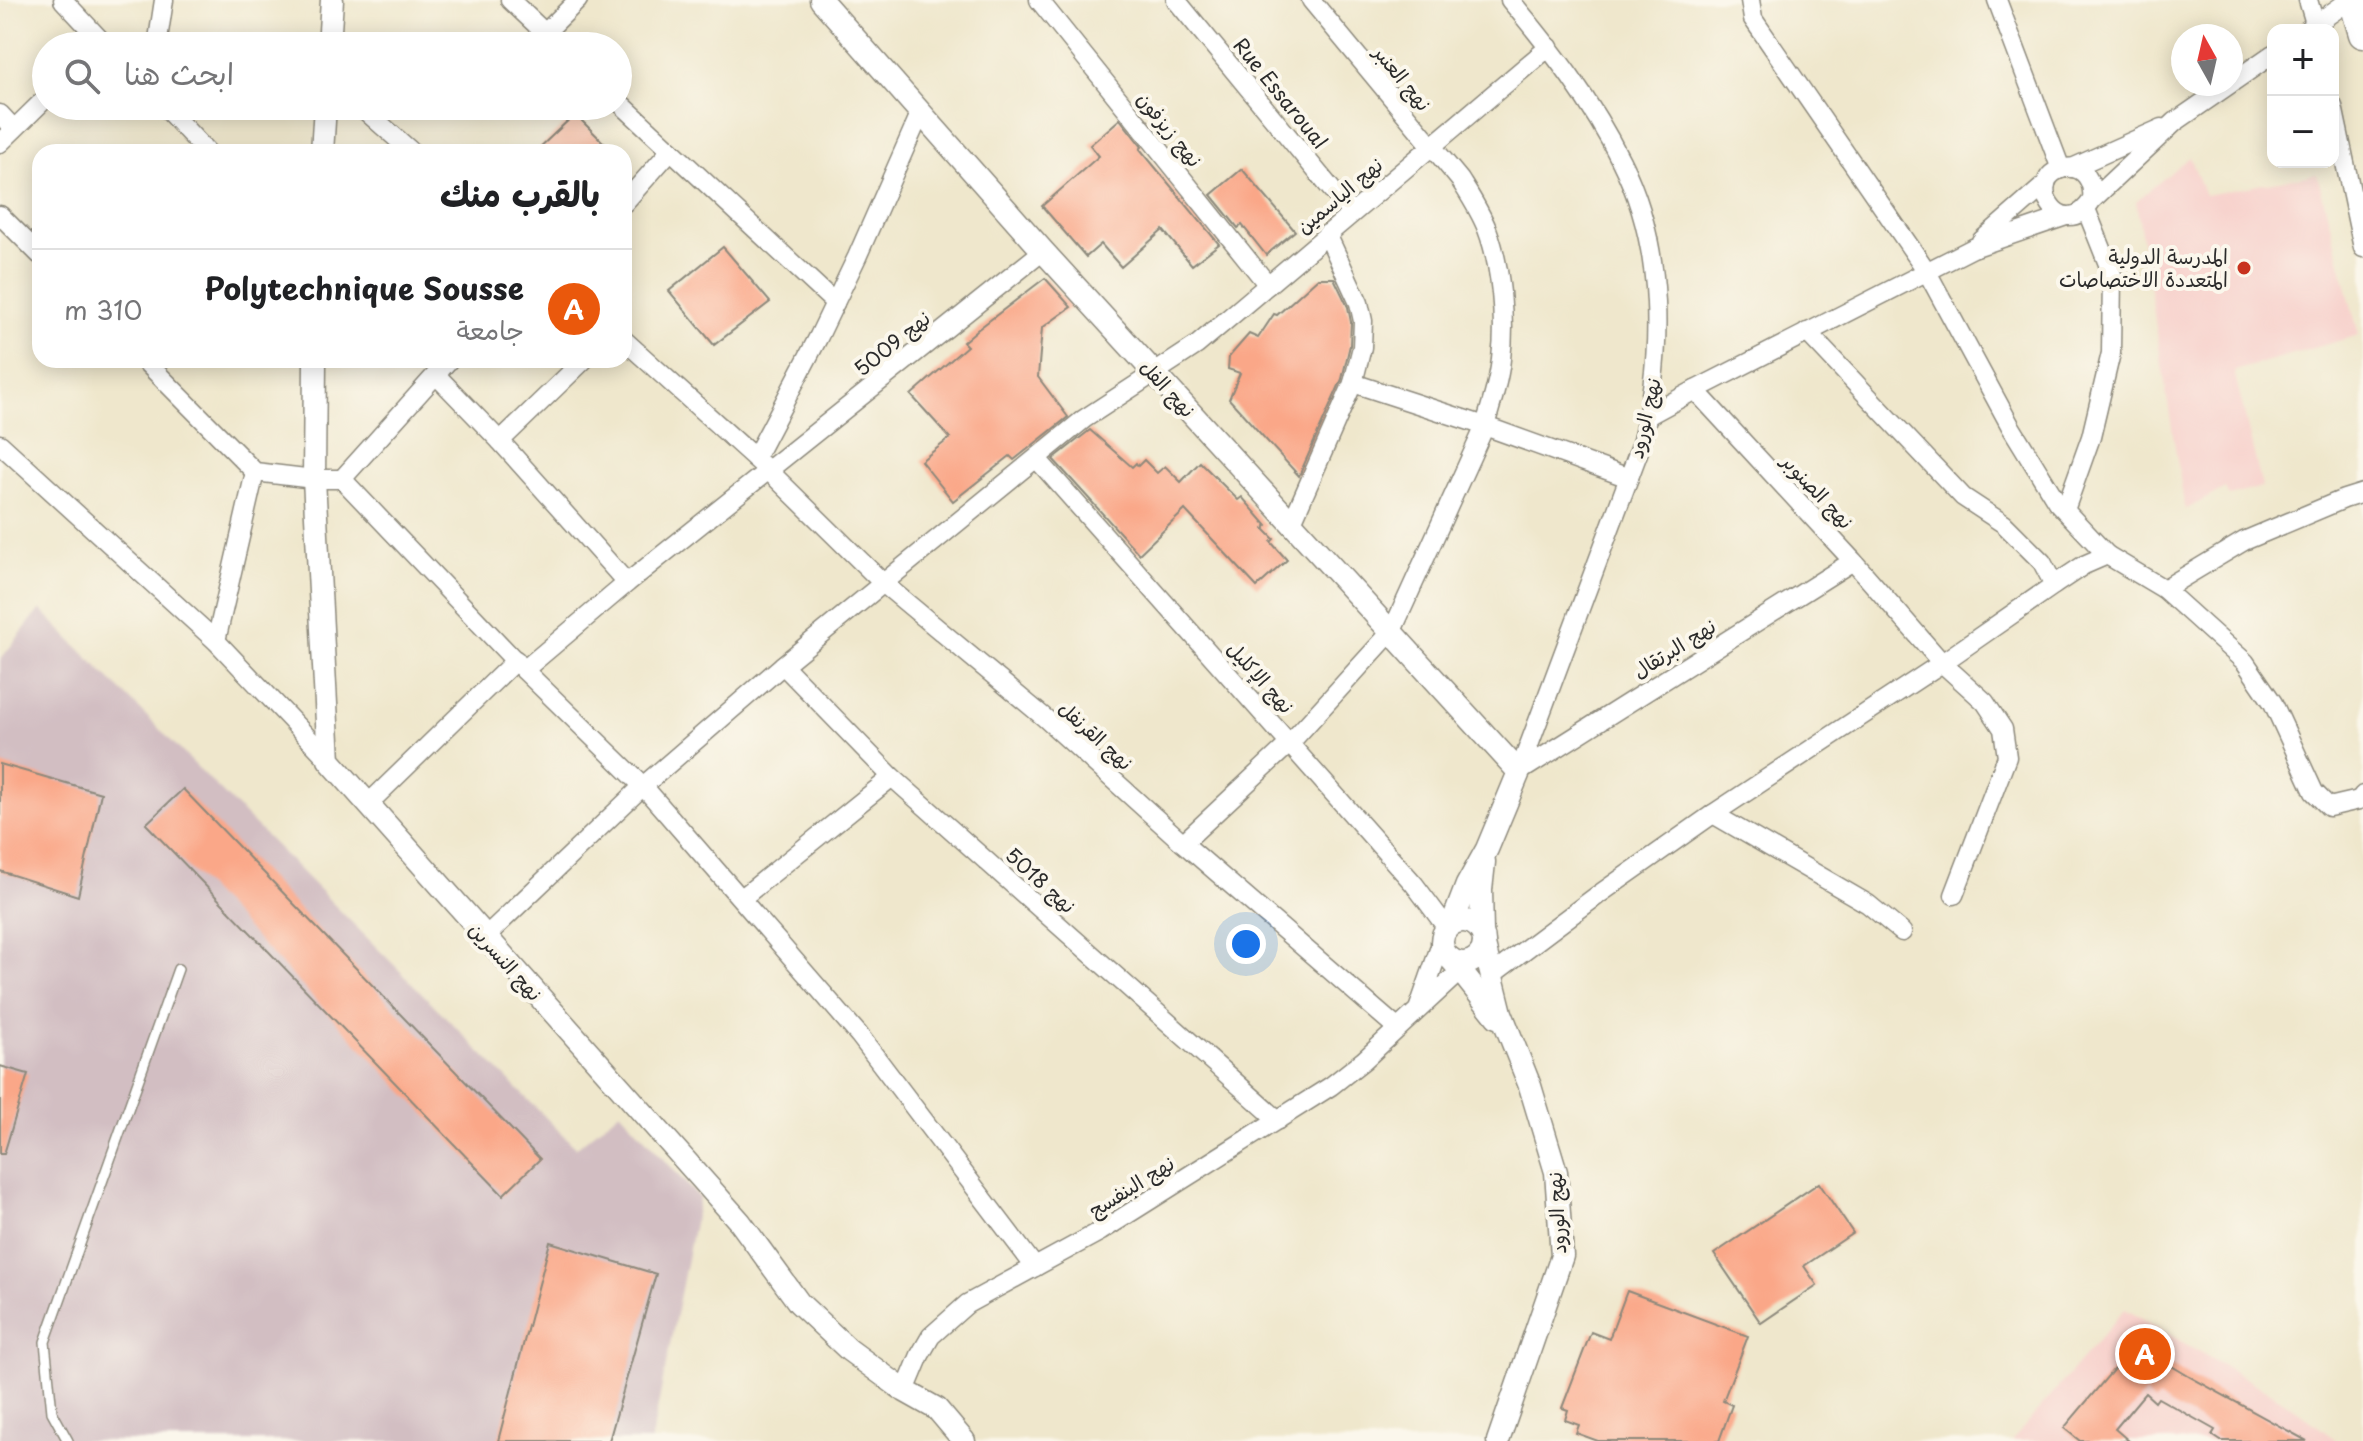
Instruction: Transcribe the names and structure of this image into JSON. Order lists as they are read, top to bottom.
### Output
{
  "streets": {
    "street": [
      "نهج العنبر",
      "Rue Essaroual",
      "نهج زيزفون",
      "نهج الياسمين",
      "نهج 5009",
      "نهج الفل",
      "نهج الورود",
      "نهج الصنوبر",
      "نهج البرتقال",
      "نهج الإكليل",
      "نهج القرنفل",
      "نهج 5018",
      "نهج النسرين",
      "نهج البنفسج"
    ]
  },
  "crossings": [
    ["نهج العنبر", "نهج الياسمين"],
    ["نهج العنبر", "نهج الفل"],
    ["نهج العنبر", "نهج الإكليل"],
    ["نهج العنبر", "نهج القرنفل"],
    ["Rue Essaroual", "نهج الياسمين"],
    ["نهج زيزفون", "نهج الياسمين"],
    ["نهج الياسمين", "نهج الفل"],
    ["نهج الياسمين", "نهج الورود"],
    ["نهج الياسمين", "نهج الإكليل"],
    ["نهج الياسمين", "نهج القرنفل"],
    ["نهج الياسمين", "نهج 5018"],
    ["نهج الياسمين", "نهج النسرين"],
    ["نهج 5009", "نهج الفل"],
    ["نهج 5009", "نهج القرنفل"],
    ["نهج 5009", "نهج النسرين"],
    ["نهج الفل", "نهج الورود"],
    ["نهج الفل", "نهج البرتقال"],
    ["نهج الورود", "نهج البرتقال"],
    ["نهج الصنوبر", "نهج البرتقال"],
    ["نهج الإكليل", "نهج البنفسج"],
    ["نهج القرنفل", "نهج البنفسج"],
    ["نهج 5018", "نهج البنفسج"],
    ["نهج النسرين", "نهج البنفسج"]
  ],
  "places": ["المدرسة الدولية المتعددة الاختصاصات"],
  "north": "top",
  "page": {
    "map_buttons": ["+", "−"],
    "search": "ابحث هنا",
    "heading": "بالقرب منك",
    "list": [
      {
        "mark": "A",
        "name": "Polytechnique Sousse",
        "note": "جامعة",
        "value": "310 m"
      }
    ],
    "pins": "A"
  }
}
